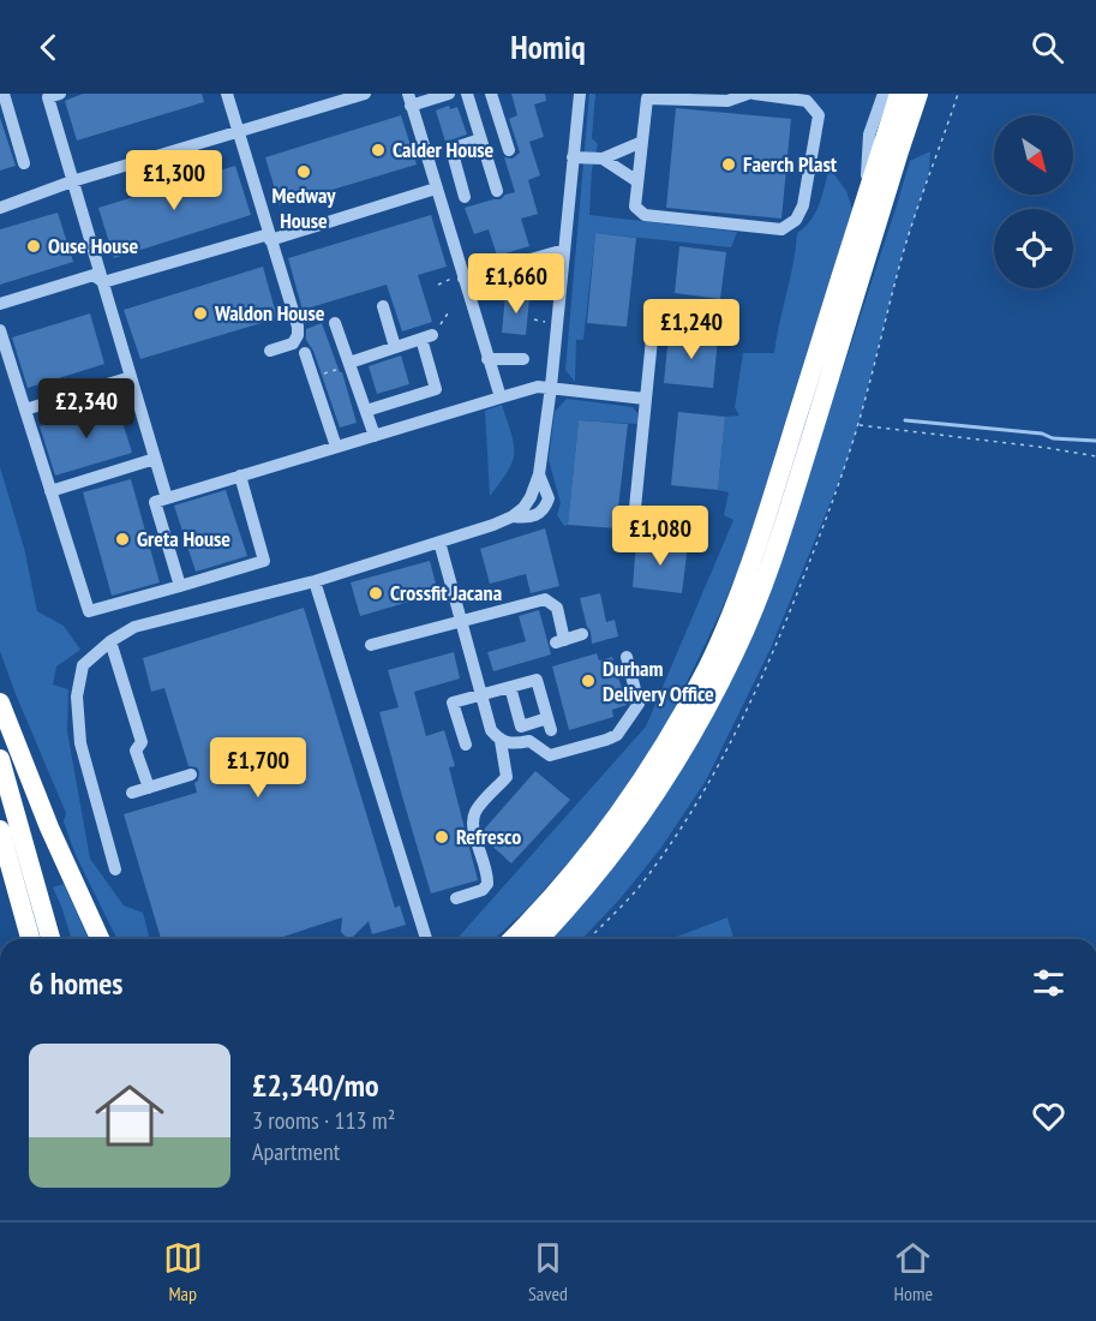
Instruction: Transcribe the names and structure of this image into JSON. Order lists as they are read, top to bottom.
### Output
{
  "places": [
    "Calder House",
    "Faerch Plast",
    "Medway House",
    "Ouse House",
    "Waldon House",
    "Greta House",
    "Crossfit Jacana",
    "Durham Delivery Office",
    "Refresco"
  ],
  "north": "bottom right",
  "page": {
    "header": "Homiq",
    "price": [
      "£1,300",
      "£1,660",
      "£1,240",
      "£2,340",
      "£1,080",
      "£1,700"
    ],
    "heading": "6 homes",
    "list": [
      {
        "name": "£2,340/mo",
        "note": "3 rooms · 113 m² · Apartment"
      }
    ],
    "tabs": ["Map", "Saved", "Home"]
  }
}
